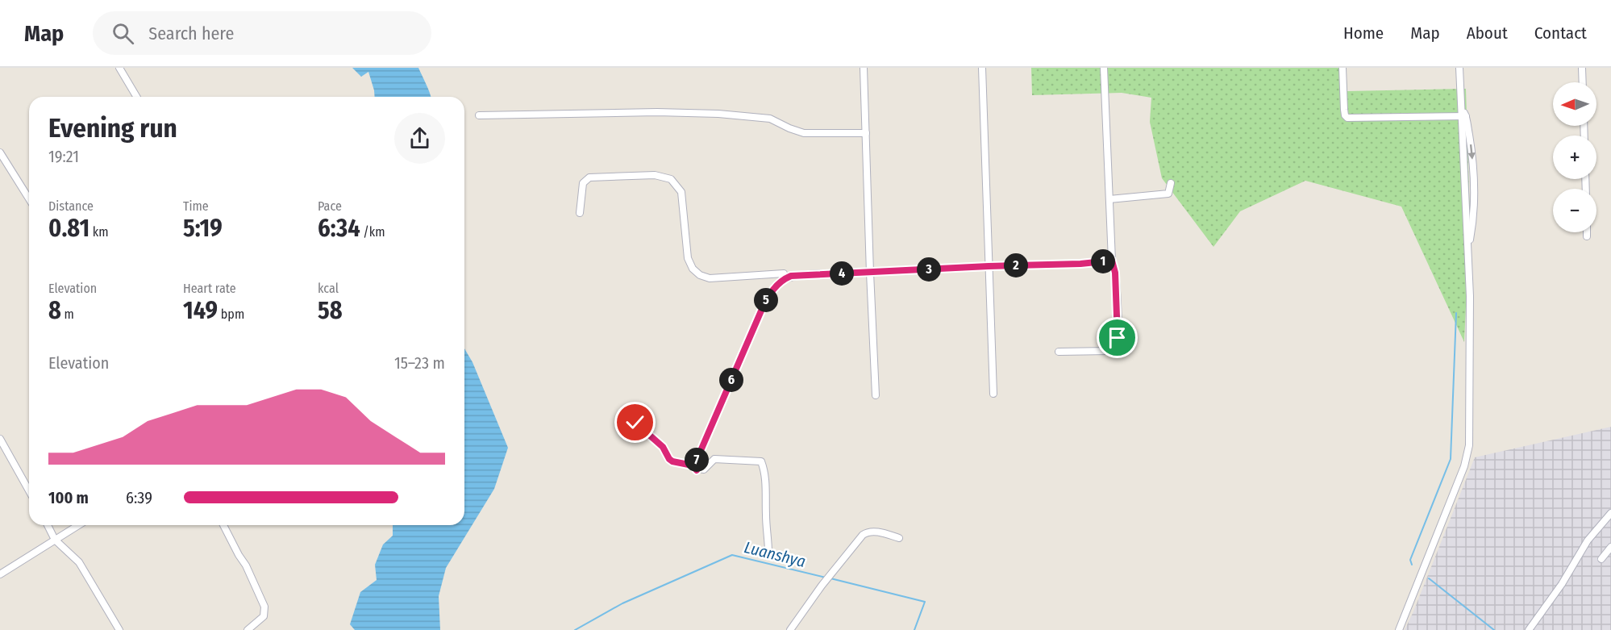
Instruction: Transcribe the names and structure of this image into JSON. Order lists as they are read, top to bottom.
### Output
{
  "water": ["Luanshya"],
  "north": "left",
  "page": {
    "header": "Map",
    "search": "Search here",
    "nav": [
      "Home",
      "Map",
      "About",
      "Contact"
    ],
    "map_buttons": ["+", "−"],
    "heading": ["Evening run", "19:21"],
    "stats": [
      ["Distance", "0.81 km"],
      ["Time", "5:19"],
      ["Pace", "6:34 /km"],
      ["Elevation", "8 m"],
      ["Heart rate", "149 bpm"],
      ["kcal", "58"]
    ],
    "pins": [
      "1",
      "2",
      "3",
      "4",
      "5",
      "6",
      "7"
    ],
    "chart": ["Elevation", "15–23 m"],
    "list": [
      {
        "name": "100 m",
        "note": "6:39"
      }
    ]
  }
}
